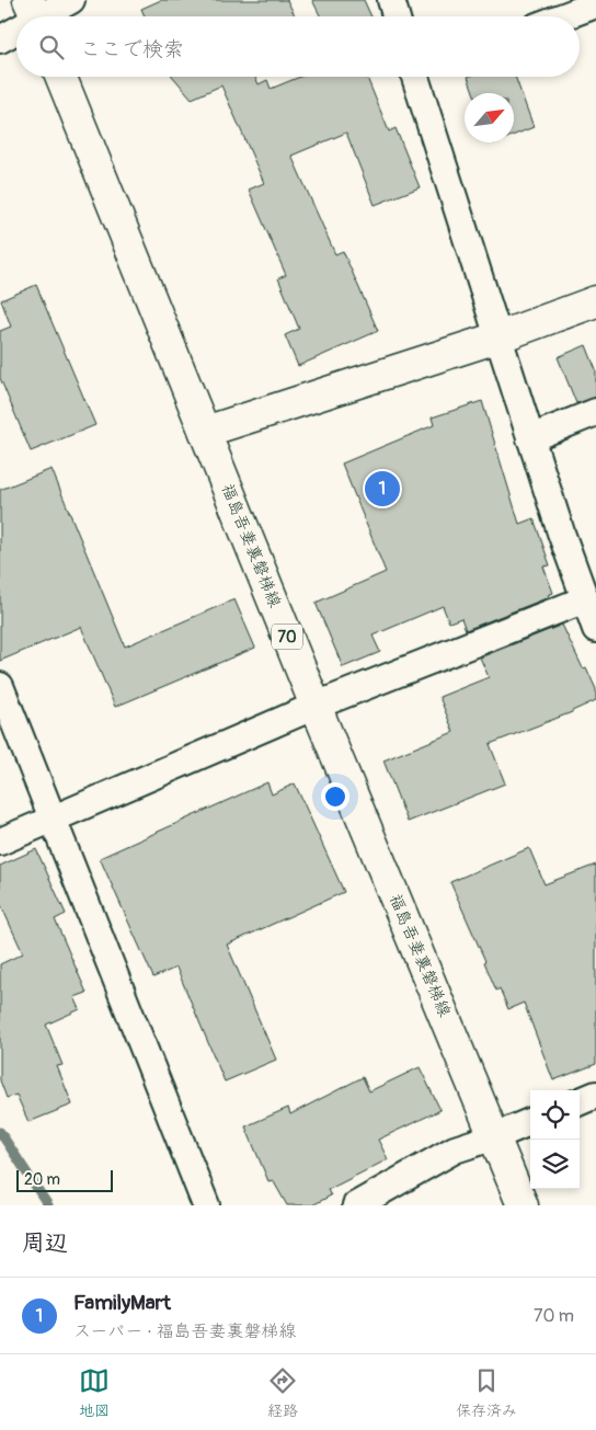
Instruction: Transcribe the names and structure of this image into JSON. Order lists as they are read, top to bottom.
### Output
{
  "streets": {
    "main road": ["福島吾妻裏磐梯線", "70"]
  },
  "scale_bar": "20 m",
  "north": "top right",
  "page": {
    "search": "ここで検索",
    "pins": "1",
    "scale": "20 m",
    "heading": "周辺",
    "list": [
      {
        "mark": "1",
        "name": "FamilyMart",
        "note": "スーパー · 福島吾妻裏磐梯線",
        "value": "70 m"
      }
    ],
    "nav": ["地図", "経路", "保存済み"]
  }
}
